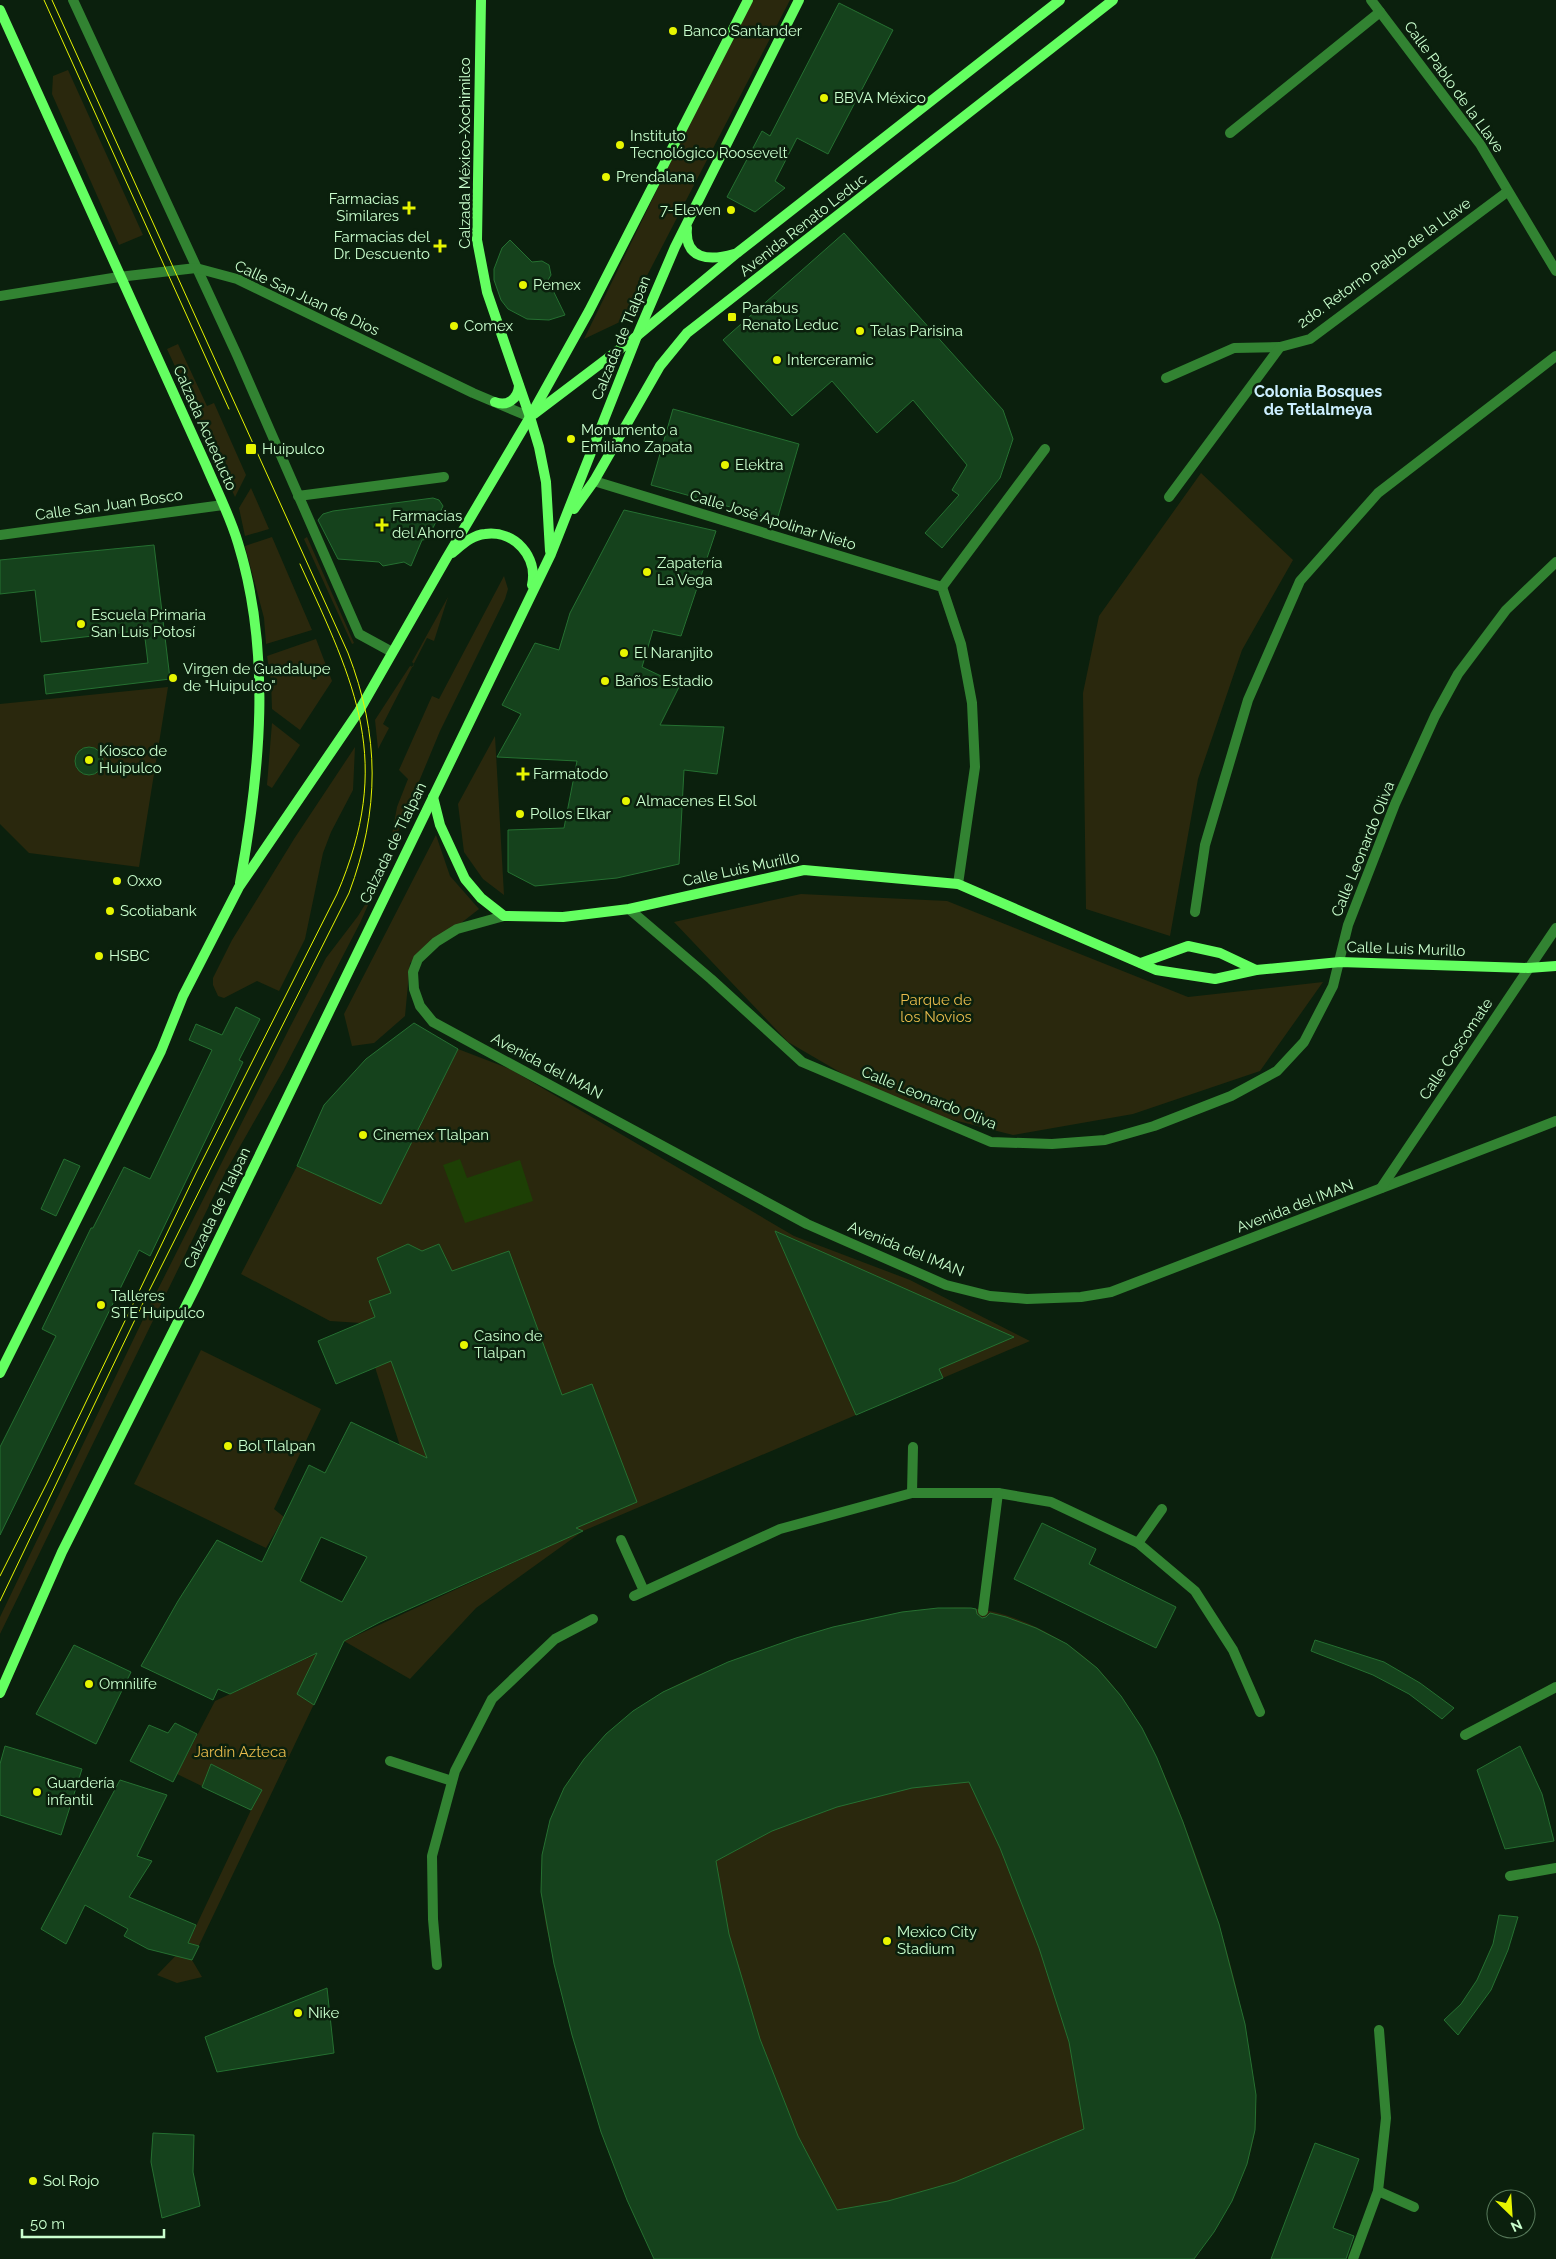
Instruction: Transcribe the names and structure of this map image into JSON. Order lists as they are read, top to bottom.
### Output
{
  "streets": {
    "main road": [
      "Calzada México-Xochimilco",
      "Avenida Renato Leduc",
      "Calzada de Tlalpan",
      "Calzada Acueducto",
      "Calle Luis Murillo"
    ],
    "street": [
      "Calle Pablo de la Llave",
      "2do. Retorno Pablo de la Llave",
      "Calle San Juan de Dios",
      "Calle San Juan Bosco",
      "Calle José Apolinar Nieto",
      "Calle Leonardo Oliva",
      "Calle Coscomate",
      "Avenida del IMAN"
    ]
  },
  "crossings": [
    ["Calle Pablo de la Llave", "2do. Retorno Pablo de la Llave"],
    ["Calzada México-Xochimilco", "Avenida Renato Leduc"],
    ["Calzada México-Xochimilco", "Calle San Juan de Dios"],
    ["Calzada México-Xochimilco", "Calzada de Tlalpan"],
    ["Avenida Renato Leduc", "Calle San Juan de Dios"],
    ["Avenida Renato Leduc", "Calzada de Tlalpan"],
    ["Avenida Renato Leduc", "Calle José Apolinar Nieto"],
    ["Calle San Juan de Dios", "Calzada Acueducto"],
    ["Calzada Acueducto", "Calle San Juan Bosco"],
    ["Calle Leonardo Oliva", "Calle Luis Murillo"],
    ["Calle Luis Murillo", "Calle Coscomate"],
    ["Calle Luis Murillo", "Avenida del IMAN"],
    ["Calle Coscomate", "Avenida del IMAN"]
  ],
  "districts": ["Colonia Bosques de Tetlalmeya"],
  "parks": ["Parque de los Novios", "Jardín Azteca"],
  "places": {
    "other": [
      "Banco Santander",
      "BBVA México",
      "Instituto Tecnológico Roosevelt",
      "Prendalana",
      "7-Eleven",
      "Pemex",
      "Comex",
      "Telas Parisina",
      "Interceramic",
      "Monumento a Emiliano Zapata",
      "Elektra",
      "Zapatería La Vega",
      "Escuela Primaria San Luis Potosí",
      "El Naranjito",
      "Virgen de Guadalupe de \"Huipulco\"",
      "Baños Estadio",
      "Kiosco de Huipulco",
      "Almacenes El Sol",
      "Pollos Elkar",
      "Oxxo",
      "Scotiabank",
      "HSBC",
      "Cinemex Tlalpan",
      "Talleres STE Huipulco",
      "Casino de Tlalpan",
      "Bol Tlalpan",
      "Omnilife",
      "Guardería infantil",
      "Mexico City Stadium",
      "Nike",
      "Sol Rojo"
    ],
    "health": [
      "Farmacias Similares",
      "Farmacias del Dr. Descuento",
      "Farmacias del Ahorro",
      "Farmatodo"
    ],
    "transit": ["Parabus Renato Leduc", "Huipulco"]
  },
  "scale_bar": "50 m",
  "north": "bottom right"
}
